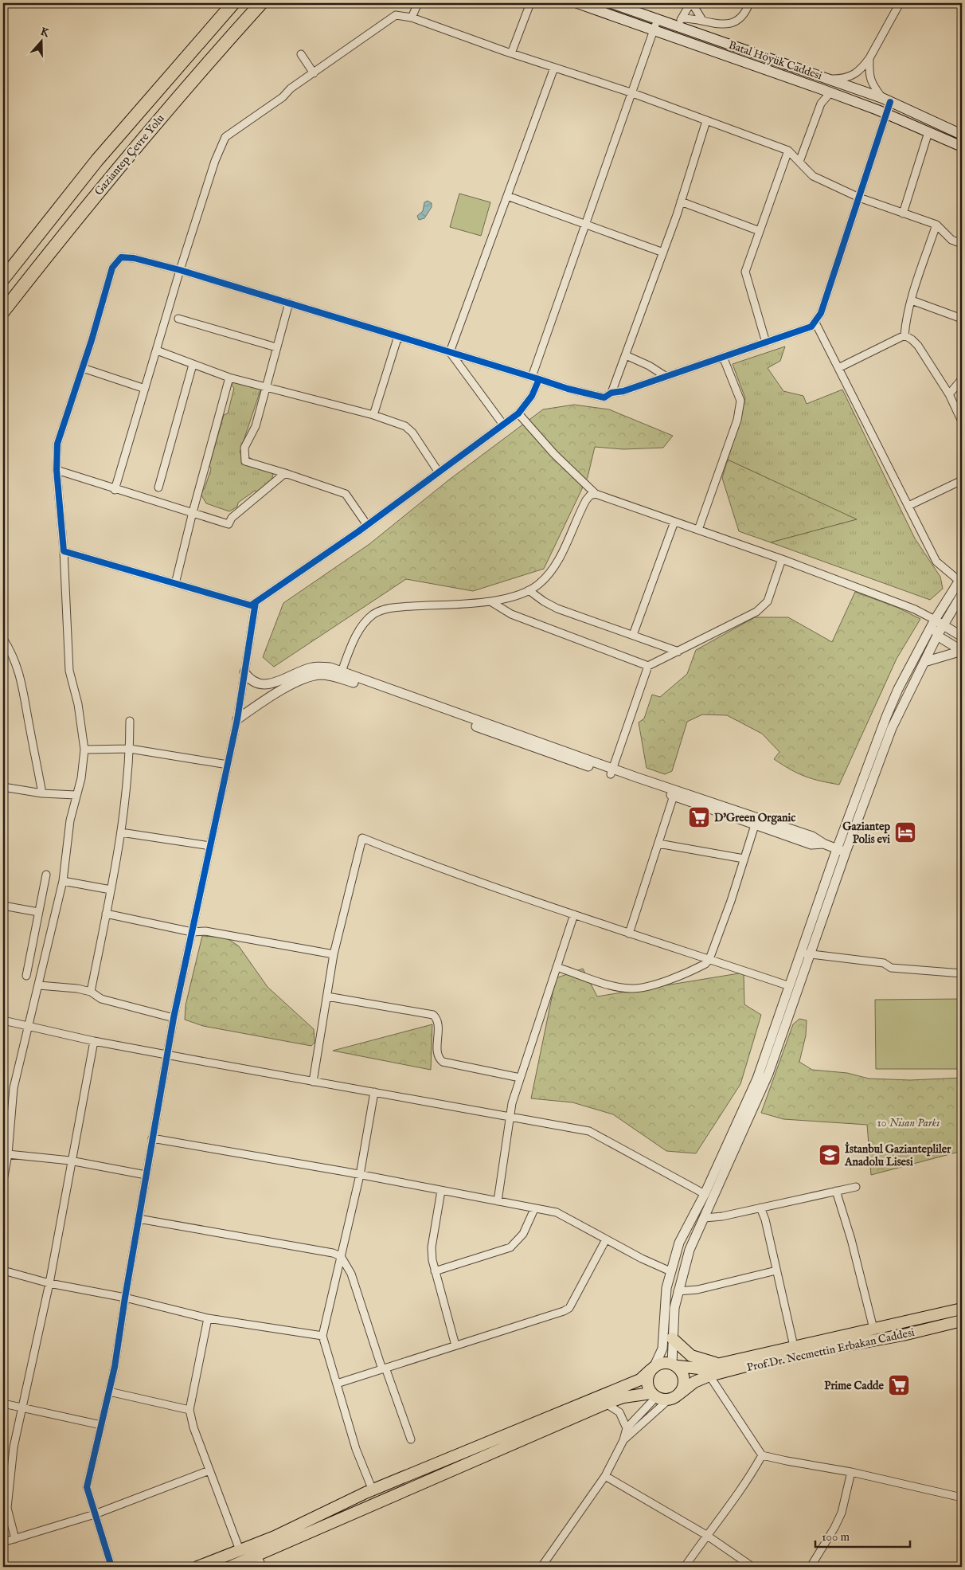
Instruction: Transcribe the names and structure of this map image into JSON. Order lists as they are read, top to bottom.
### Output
{
  "streets": {
    "highway": ["Gaziantep Çevre Yolu"],
    "main road": ["Batal Höyük Caddesi", "Prof.Dr. Necmettin Erbakan Caddesi"]
  },
  "parks": ["10 Nisan Parkı"],
  "places": {
    "supermarket": ["D'Green Organic", "Prime Cadde"],
    "hotel": ["Gaziantep Polis evi"],
    "school or university": ["İstanbul Gaziantepliler Anadolu Lisesi"]
  },
  "scale_bar": "100 m",
  "north": "top"
}
